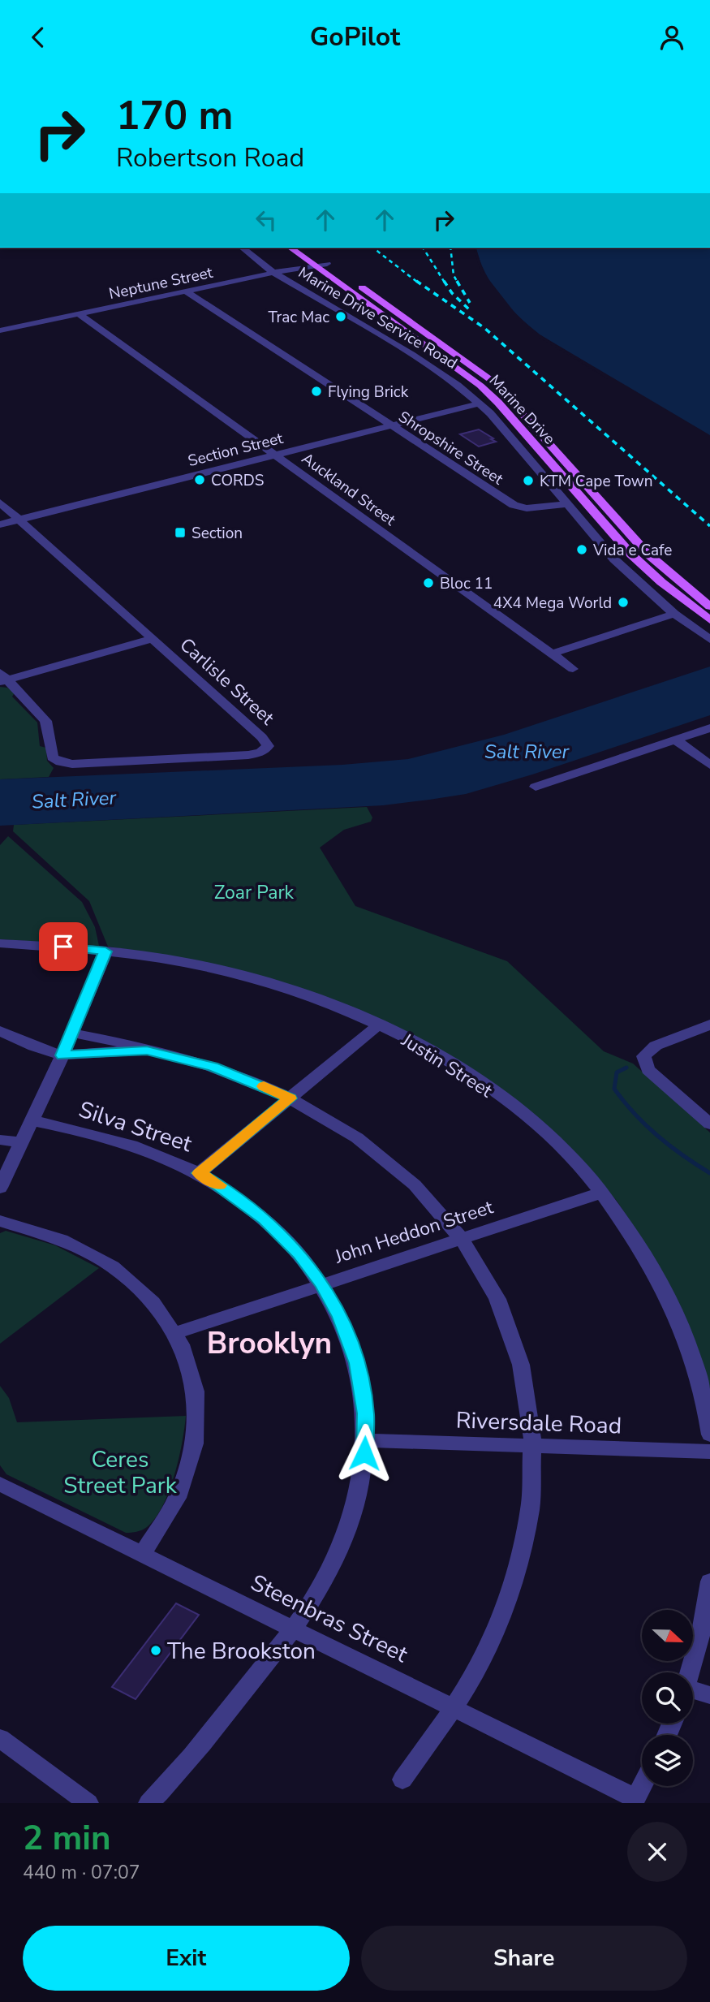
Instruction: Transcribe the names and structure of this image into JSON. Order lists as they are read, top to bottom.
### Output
{
  "streets": {
    "main road": ["Marine Drive"],
    "street": [
      "Neptune Street",
      "Marine Drive Service Road",
      "Shropshire Street",
      "Section Street",
      "Auckland Street",
      "Carlisle Street",
      "Justin Street",
      "Silva Street",
      "John Heddon Street",
      "Riversdale Road",
      "Steenbras Street"
    ]
  },
  "crossings": [
    ["Neptune Street", "Marine Drive Service Road"],
    ["Neptune Street", "Marine Drive"],
    ["Neptune Street", "Shropshire Street"],
    ["Neptune Street", "Auckland Street"],
    ["Marine Drive Service Road", "Shropshire Street"],
    ["Marine Drive Service Road", "Section Street"],
    ["Shropshire Street", "Section Street"],
    ["Section Street", "Auckland Street"],
    ["Section Street", "Carlisle Street"],
    ["Justin Street", "John Heddon Street"],
    ["Silva Street", "John Heddon Street"],
    ["Silva Street", "Riversdale Road"],
    ["Silva Street", "Steenbras Street"]
  ],
  "districts": ["Brooklyn"],
  "water": ["Salt River"],
  "parks": ["Zoar Park", "Ceres Street Park"],
  "places": {
    "other": [
      "Trac Mac",
      "Flying Brick",
      "CORDS",
      "KTM Cape Town",
      "Vida e Cafe",
      "Bloc 11",
      "4X4 Mega World",
      "The Brookston"
    ],
    "transit": ["Section"]
  },
  "north": "right",
  "page": {
    "header": "GoPilot",
    "turn": ["170 m", "Robertson Road"],
    "heading": ["2 min", "440 m · 07:07"],
    "buttons": ["Exit", "Share"]
  }
}
